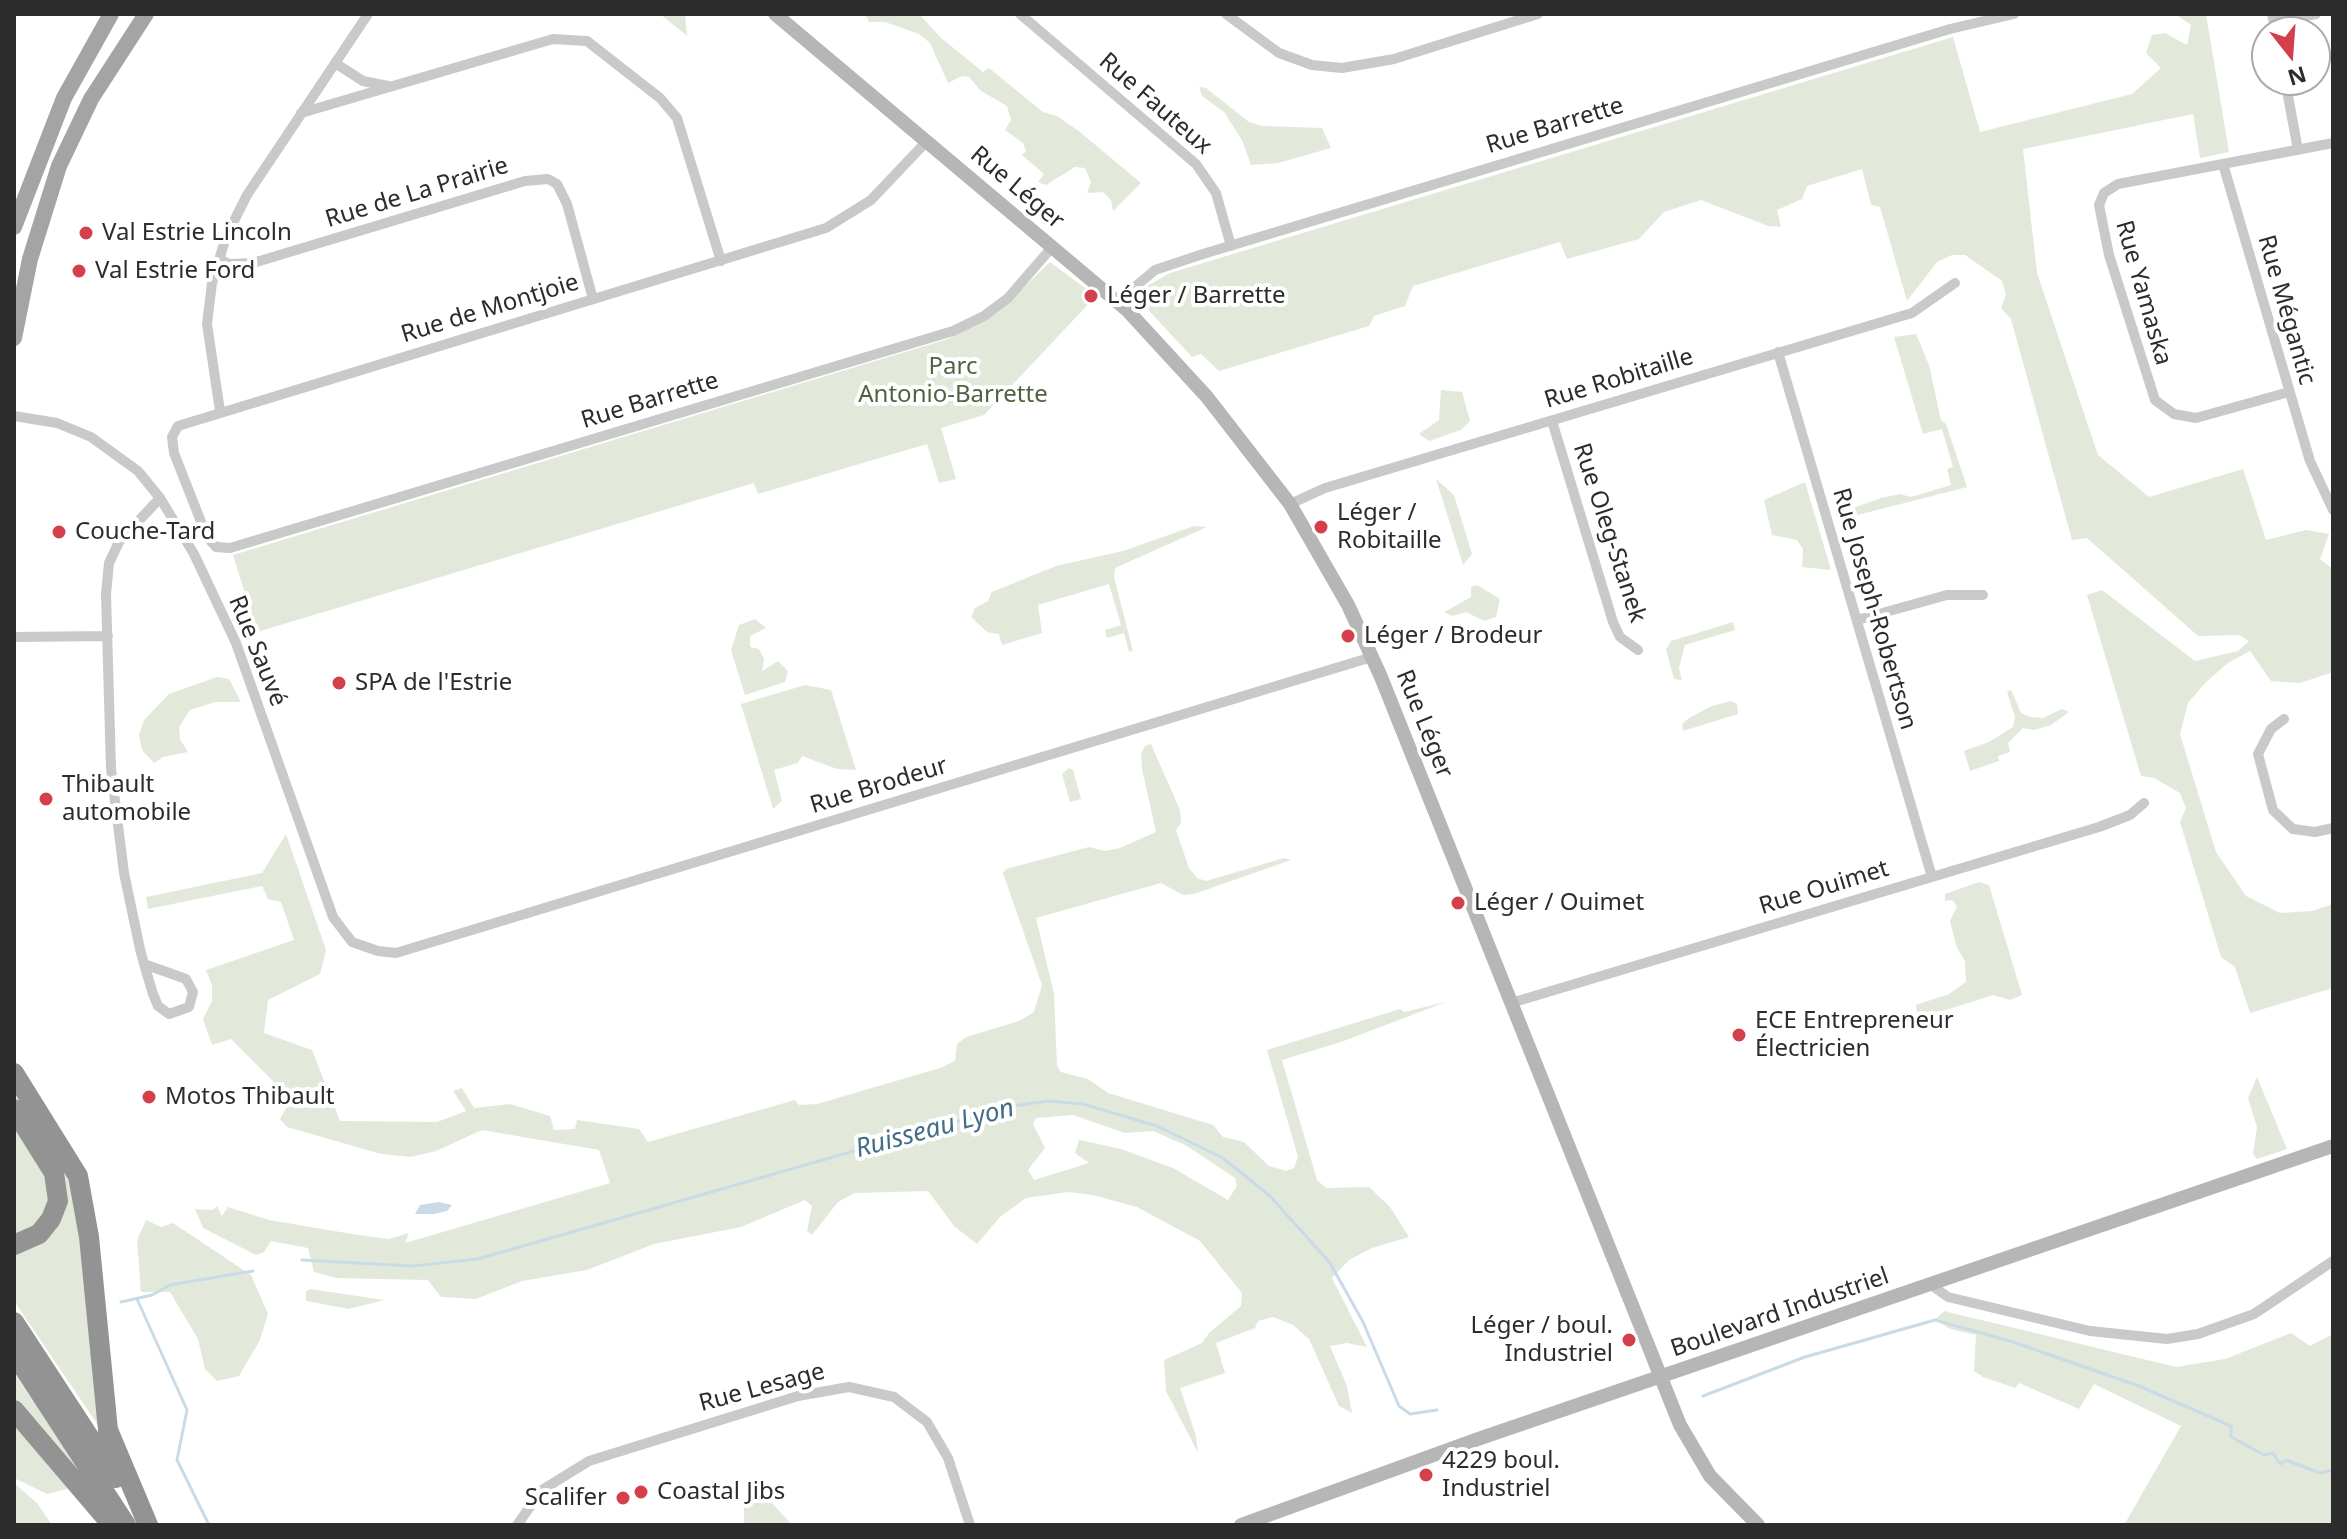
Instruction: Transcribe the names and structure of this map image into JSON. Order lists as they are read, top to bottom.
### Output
{
  "streets": {
    "street": [
      "Rue Fauteux",
      "Rue Barrette",
      "Rue Léger",
      "Rue de La Prairie",
      "Rue Yamaska",
      "Rue de Montjoie",
      "Rue Mégantic",
      "Rue Robitaille",
      "Rue Oleg-Stanek",
      "Rue Joseph-Robertson",
      "Rue Sauvé",
      "Rue Brodeur",
      "Rue Ouimet",
      "Boulevard Industriel",
      "Rue Lesage"
    ]
  },
  "crossings": [
    ["Rue Fauteux", "Rue Barrette"],
    ["Rue Barrette", "Rue Léger"],
    ["Rue Barrette", "Rue de Montjoie"],
    ["Rue Léger", "Rue de Montjoie"],
    ["Rue Léger", "Rue Robitaille"],
    ["Rue Léger", "Rue Brodeur"],
    ["Rue Léger", "Rue Ouimet"],
    ["Rue Léger", "Boulevard Industriel"],
    ["Rue de La Prairie", "Rue de Montjoie"],
    ["Rue Yamaska", "Rue Mégantic"],
    ["Rue Robitaille", "Rue Oleg-Stanek"],
    ["Rue Robitaille", "Rue Joseph-Robertson"],
    ["Rue Joseph-Robertson", "Rue Ouimet"],
    ["Rue Sauvé", "Rue Brodeur"]
  ],
  "water": ["Ruisseau Lyon"],
  "parks": ["Parc Antonio-Barrette"],
  "places": [
    "Val Estrie Lincoln",
    "Val Estrie Ford",
    "Léger / Barrette",
    "Léger / Robitaille",
    "Couche-Tard",
    "Léger / Brodeur",
    "SPA de l'Estrie",
    "Thibault automobile",
    "Léger / Ouimet",
    "ECE Entrepreneur Électricien",
    "Motos Thibault",
    "Léger / boul. Industriel",
    "4229 boul. Industriel",
    "Coastal Jibs",
    "Scalifer"
  ],
  "north": "bottom"
}
